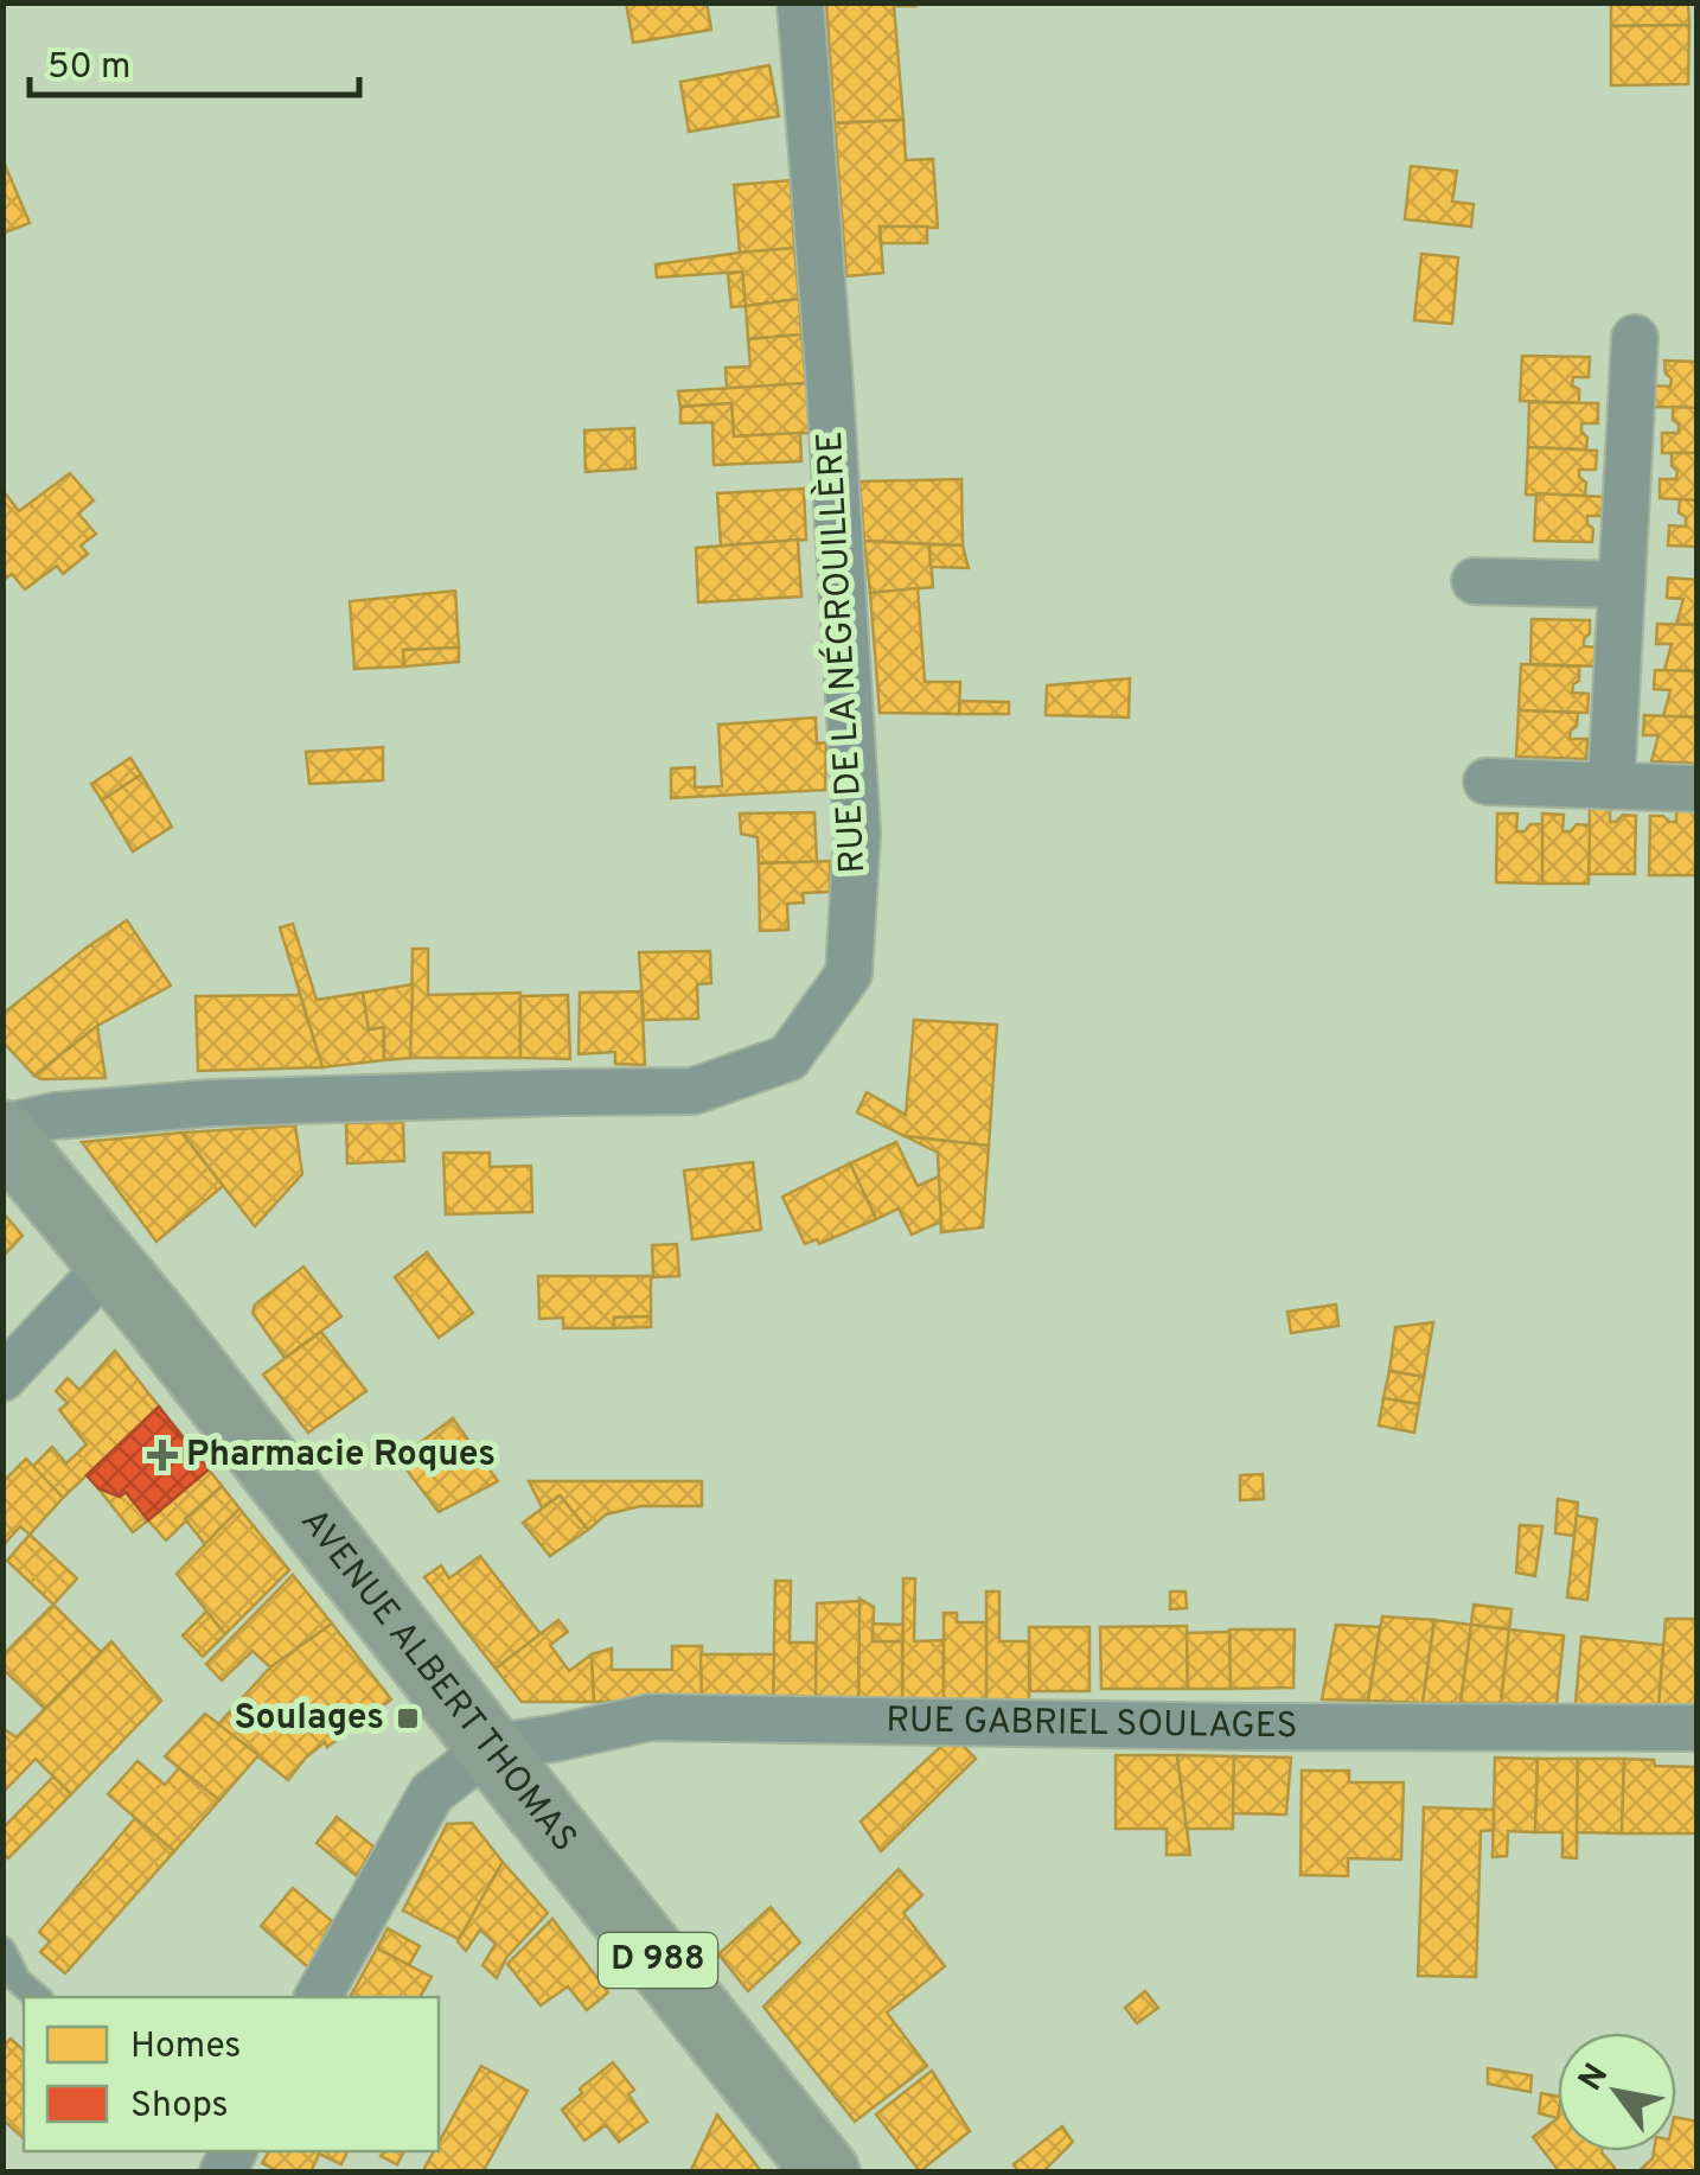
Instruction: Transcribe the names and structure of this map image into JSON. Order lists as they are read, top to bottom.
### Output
{
  "streets": {
    "main road": ["AVENUE ALBERT THOMAS", "D 988"],
    "street": ["RUE DE LA NÉGROUILLÈRE", "RUE GABRIEL SOULAGES"]
  },
  "crossings": [
    ["RUE DE LA NÉGROUILLÈRE", "AVENUE ALBERT THOMAS"],
    ["AVENUE ALBERT THOMAS", "RUE GABRIEL SOULAGES"]
  ],
  "places": {
    "health": ["Pharmacie Roques"],
    "transit": ["Soulages"]
  },
  "legend": ["Homes", "Shops"],
  "scale_bar": "50 m",
  "north": "top left"
}
